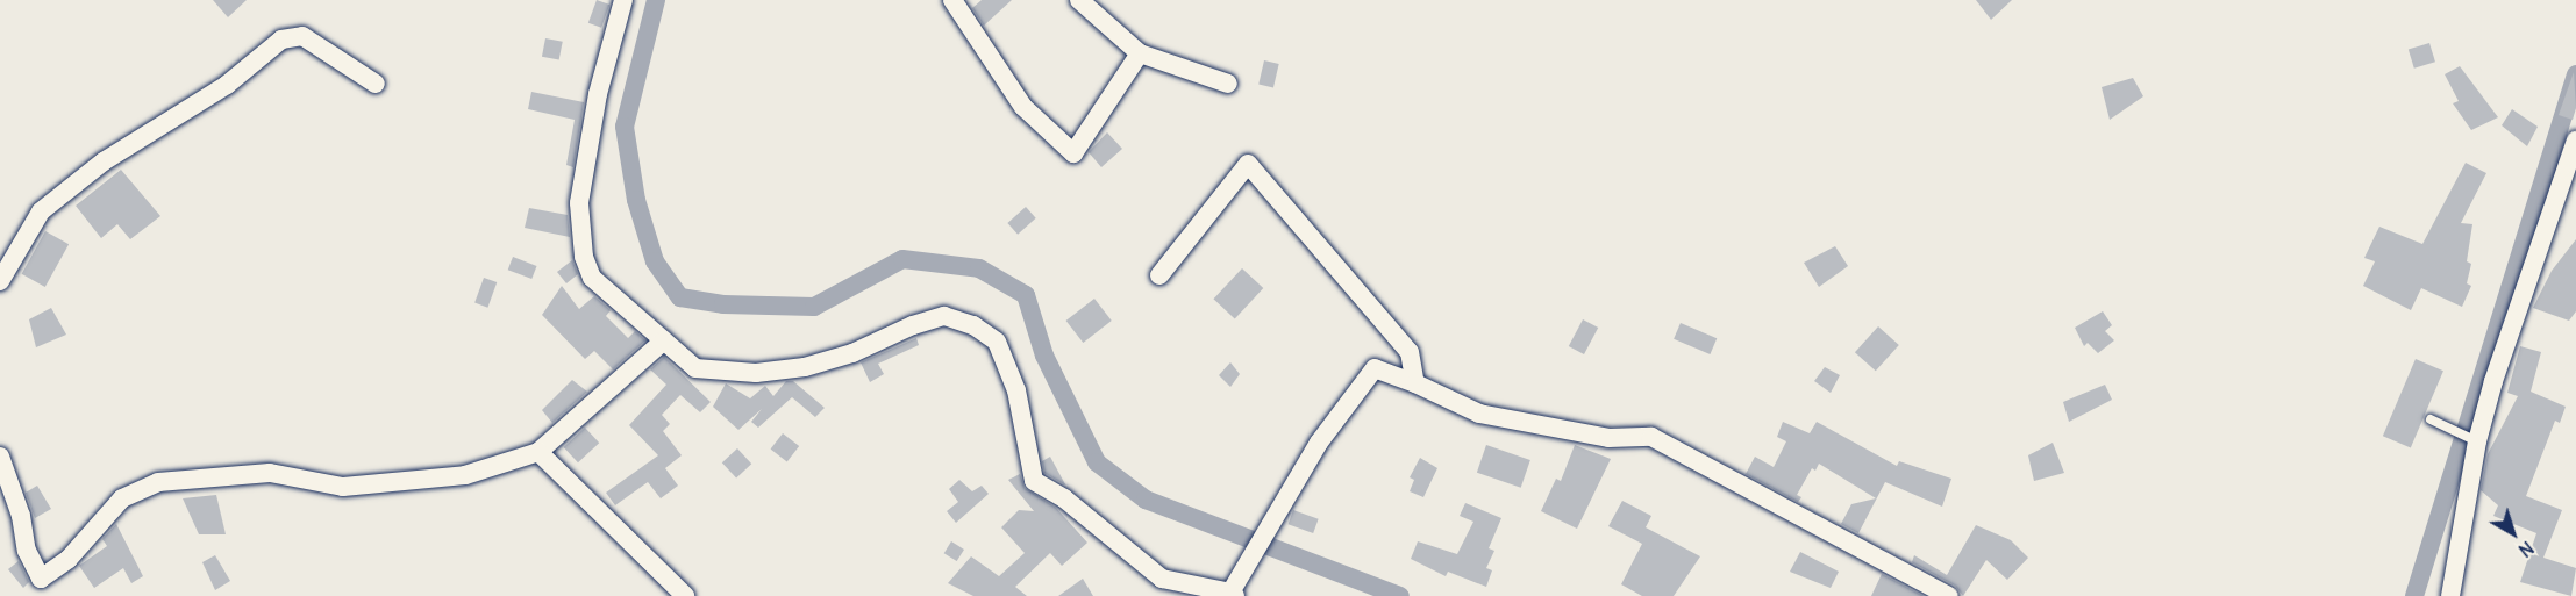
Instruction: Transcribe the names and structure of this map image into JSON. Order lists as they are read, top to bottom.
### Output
{
  "north": "bottom right"
}
